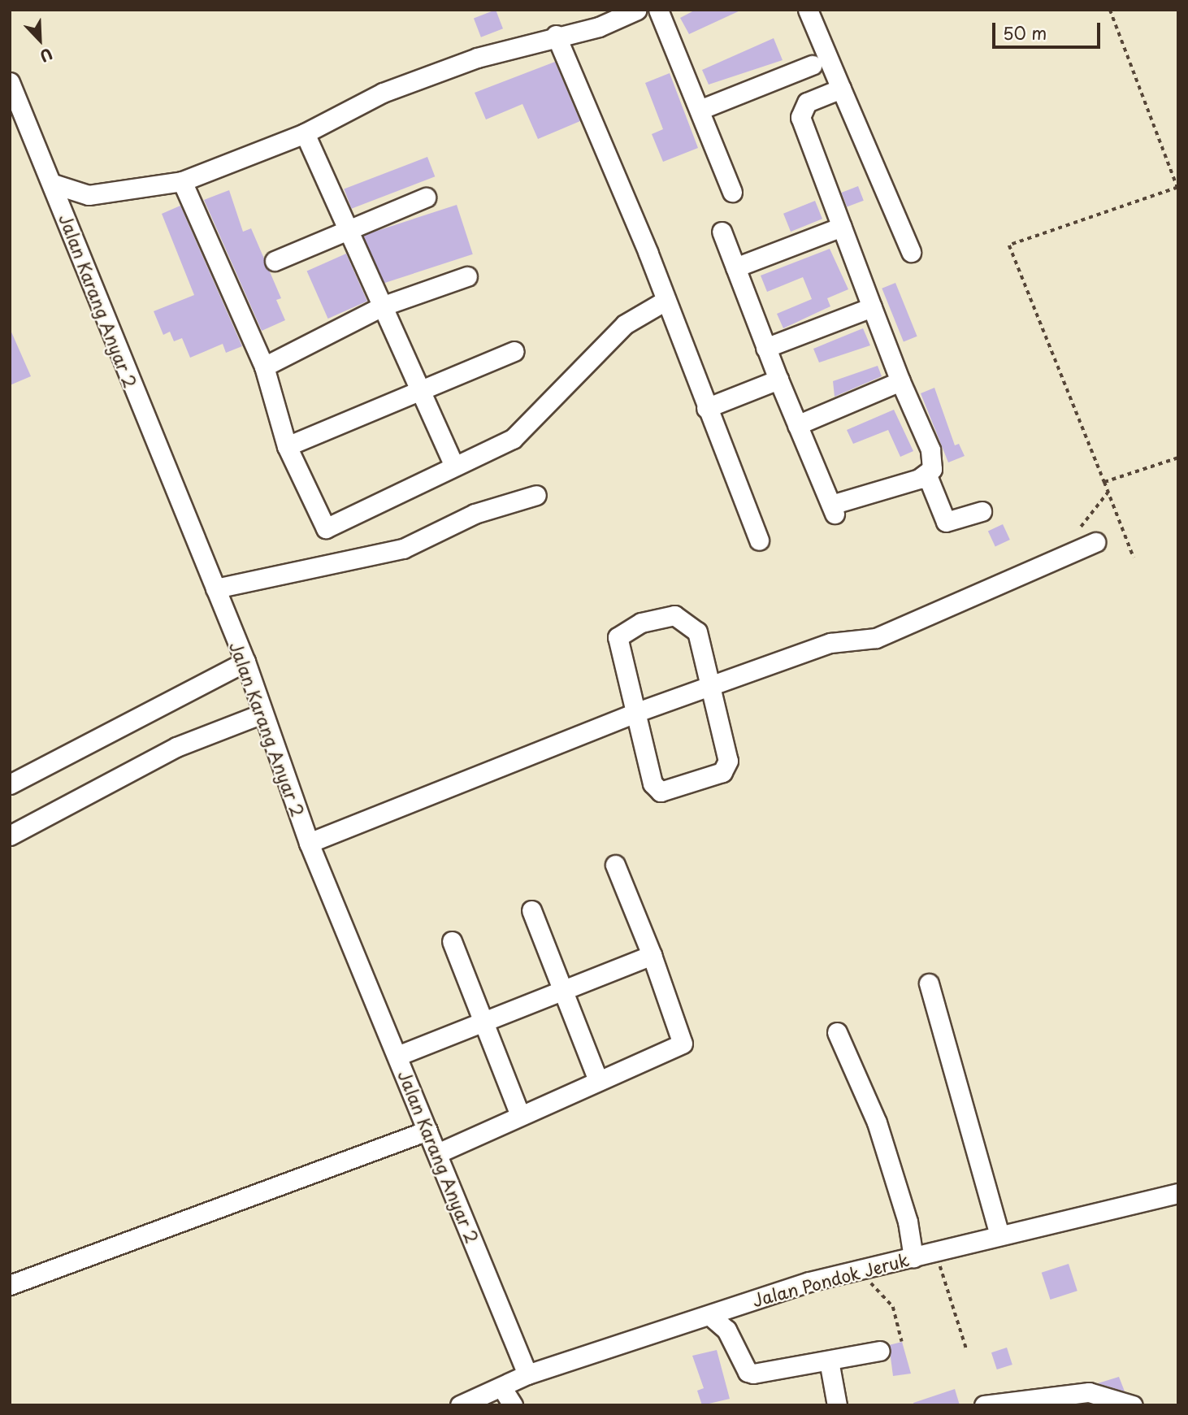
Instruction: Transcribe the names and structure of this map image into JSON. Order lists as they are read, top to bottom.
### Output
{
  "streets": {
    "street": ["Jalan Karang Anyar 2", "Jalan Pondok Jeruk"]
  },
  "crossings": [
    ["Jalan Karang Anyar 2", "Jalan Pondok Jeruk"]
  ],
  "scale_bar": "50 m",
  "north": "bottom right"
}
